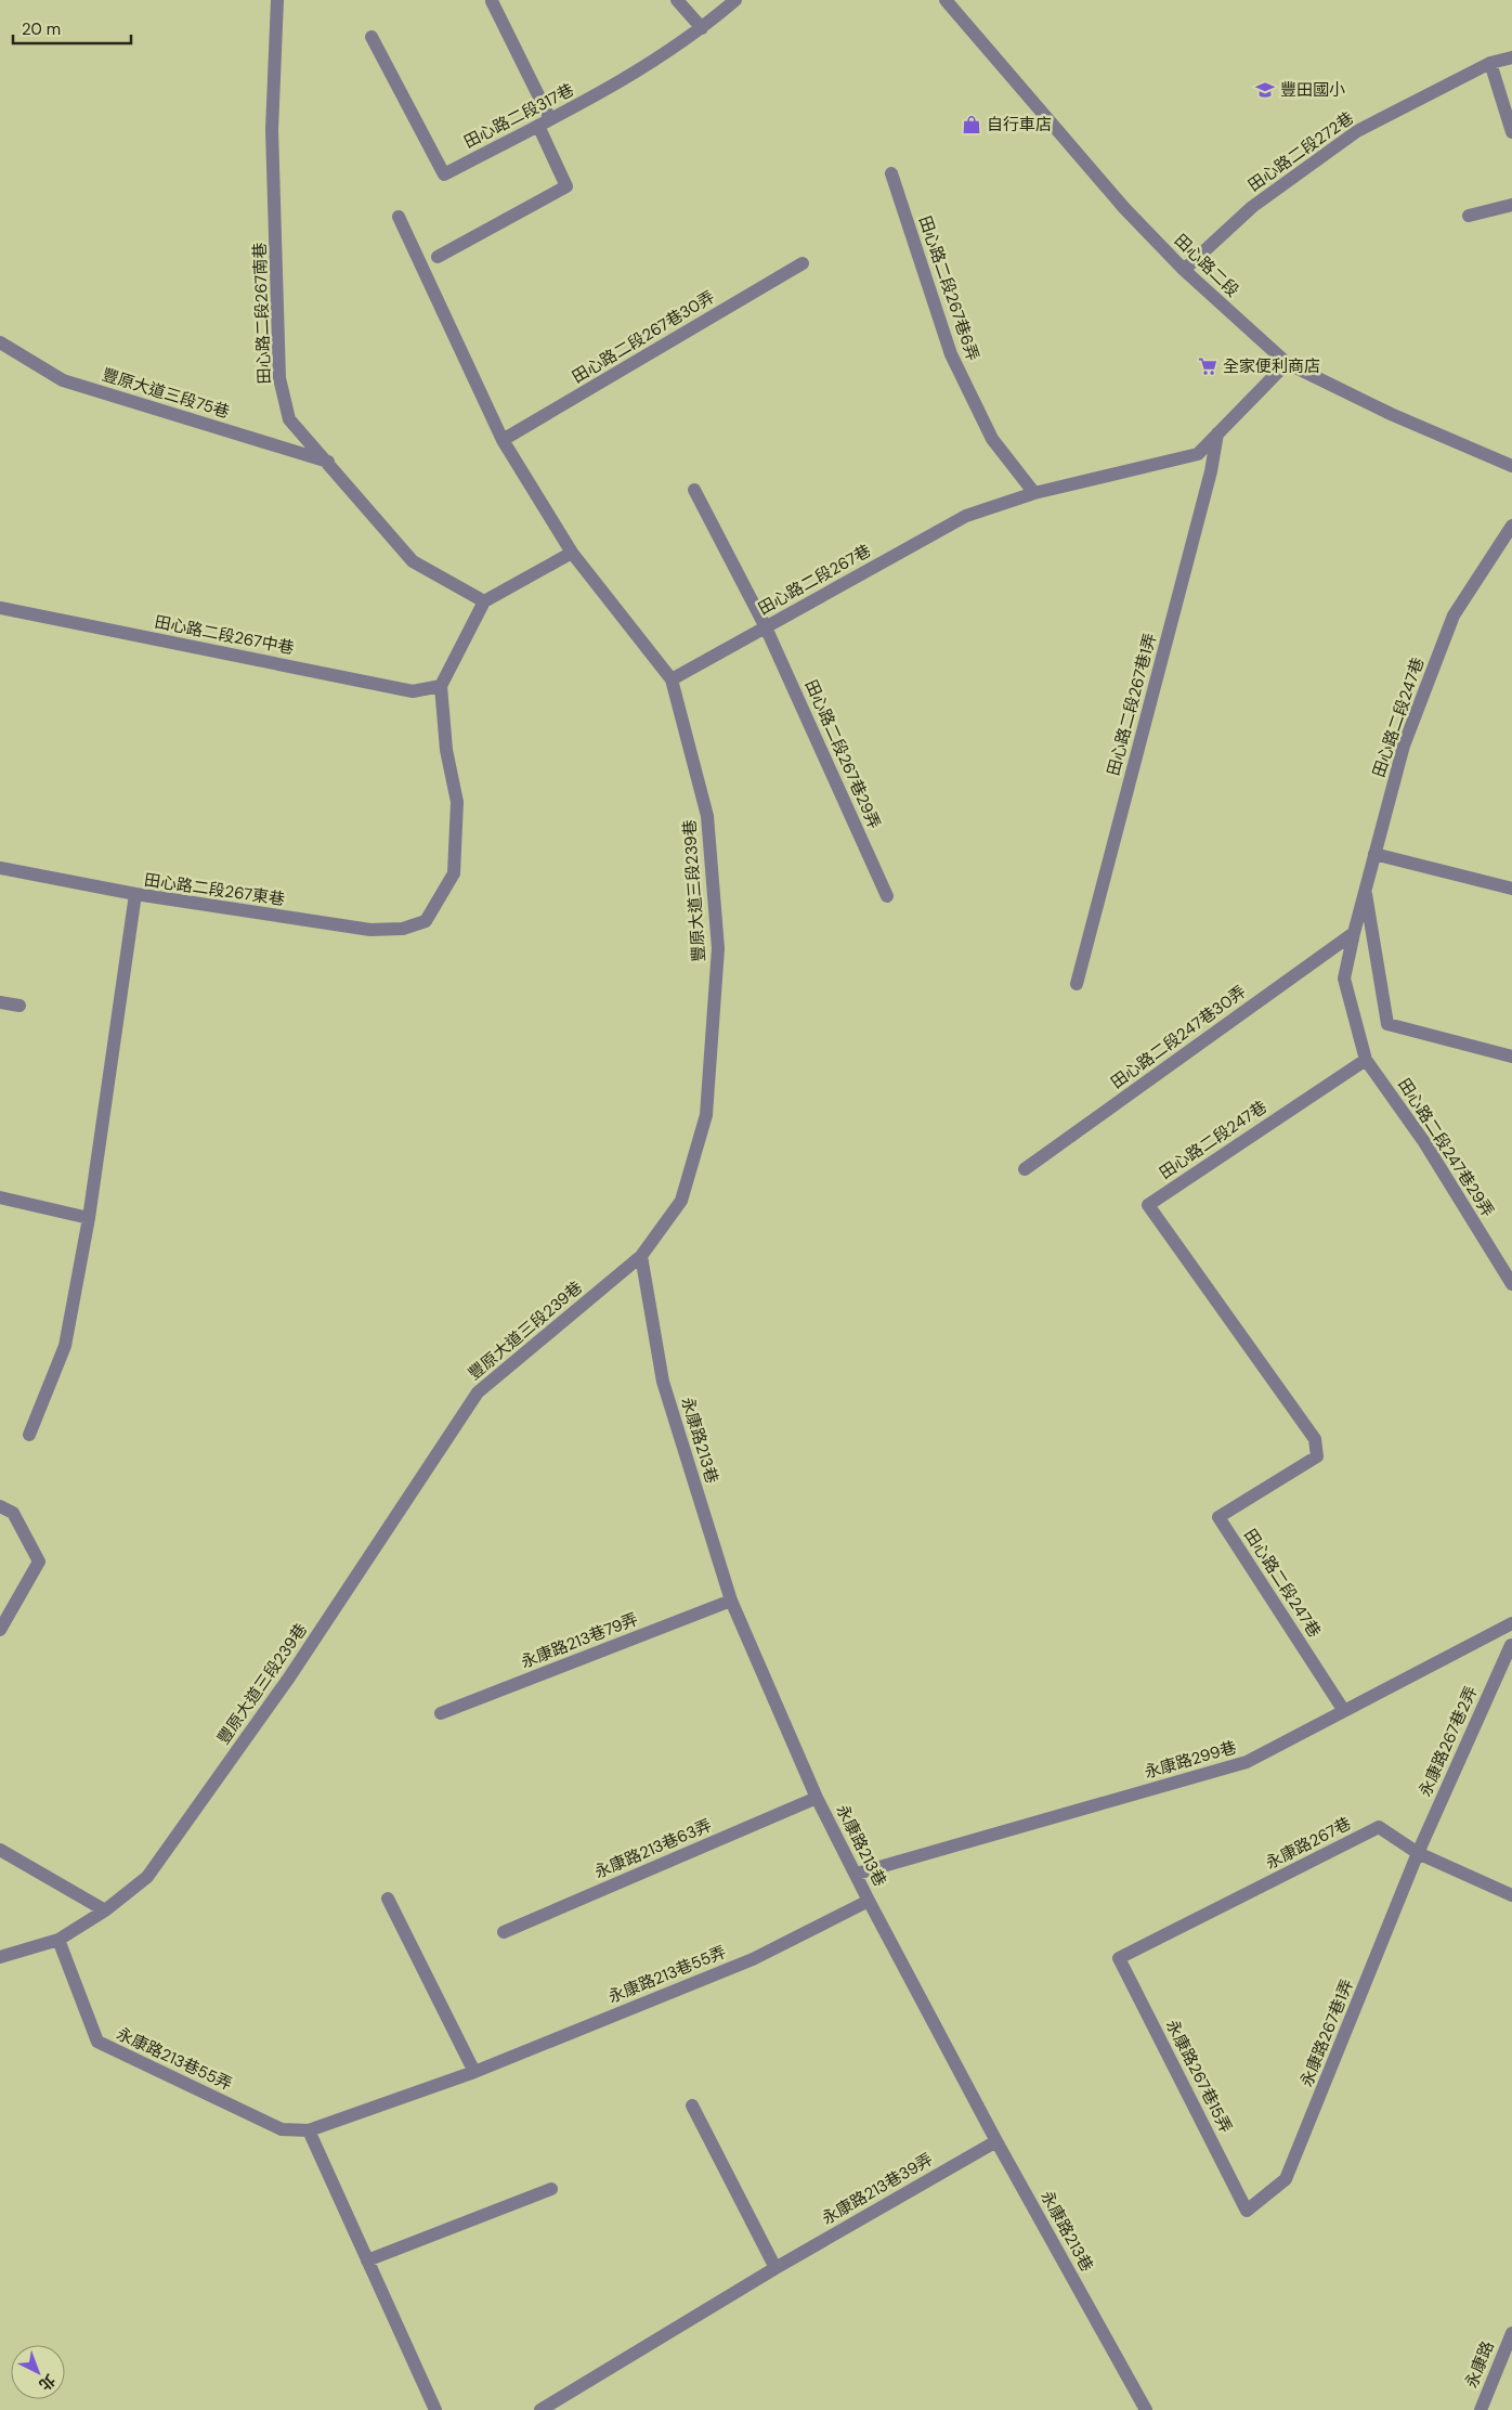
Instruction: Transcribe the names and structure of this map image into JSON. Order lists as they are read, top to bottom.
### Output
{
  "streets": {
    "street": [
      "田心路二段317巷",
      "田心路二段272巷",
      "田心路二段",
      "田心路二段267巷6弄",
      "田心路二段267南巷",
      "田心路二段267巷30弄",
      "豐原大道三段75巷",
      "田心路二段267巷",
      "田心路二段267中巷",
      "田心路二段267巷1弄",
      "田心路二段247巷",
      "田心路二段267巷29弄",
      "田心路二段267東巷",
      "豐原大道三段239巷",
      "田心路二段247巷30弄",
      "田心路二段247巷29弄",
      "永康路213巷",
      "永康路213巷79弄",
      "永康路267巷2弄",
      "永康路299巷",
      "永康路267巷",
      "永康路213巷63弄",
      "永康路213巷55弄",
      "永康路267巷1弄",
      "永康路267巷15弄",
      "永康路213巷39弄",
      "永康路"
    ]
  },
  "crossings": [
    ["田心路二段272巷", "田心路二段"],
    ["田心路二段", "田心路二段267巷"],
    ["田心路二段267巷6弄", "田心路二段267巷"],
    ["田心路二段267南巷", "豐原大道三段75巷"],
    ["田心路二段267巷", "田心路二段267巷1弄"],
    ["田心路二段267巷", "田心路二段267巷29弄"],
    ["田心路二段267巷", "豐原大道三段239巷"],
    ["田心路二段267中巷", "田心路二段267東巷"],
    ["田心路二段247巷", "田心路二段247巷30弄"],
    ["田心路二段247巷", "田心路二段247巷29弄"],
    ["田心路二段247巷", "永康路299巷"],
    ["豐原大道三段239巷", "永康路213巷"],
    ["豐原大道三段239巷", "永康路213巷55弄"],
    ["永康路213巷", "永康路213巷79弄"],
    ["永康路213巷", "永康路299巷"],
    ["永康路213巷", "永康路213巷63弄"],
    ["永康路213巷", "永康路213巷55弄"],
    ["永康路213巷", "永康路213巷39弄"],
    ["永康路267巷2弄", "永康路267巷"],
    ["永康路267巷2弄", "永康路267巷1弄"],
    ["永康路267巷", "永康路267巷1弄"],
    ["永康路267巷", "永康路267巷15弄"],
    ["永康路267巷1弄", "永康路267巷15弄"]
  ],
  "places": {
    "school or university": ["豐田國小"],
    "shop": ["自行車店"],
    "supermarket": ["全家便利商店"]
  },
  "scale_bar": "20 m",
  "north": "bottom right"
}
